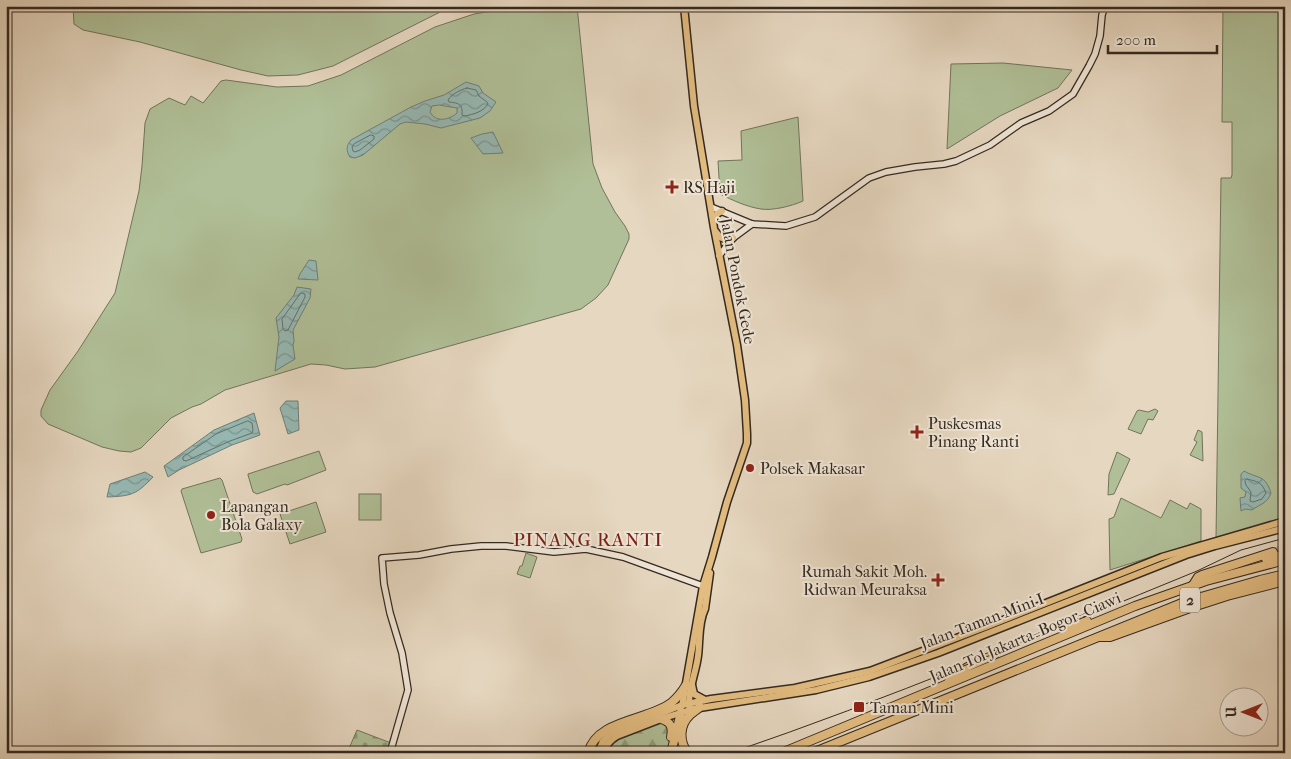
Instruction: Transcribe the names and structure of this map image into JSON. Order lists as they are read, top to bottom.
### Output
{
  "streets": {
    "highway": ["2", "Jalan Tol Jakarta–Bogor–Ciawi"],
    "main road": ["Jalan Pondok Gede", "Jalan Taman Mini I"]
  },
  "crossings": [
    ["Jalan Pondok Gede", "Jalan Taman Mini I"]
  ],
  "districts": ["PINANG RANTI"],
  "places": {
    "health": ["RS Haji", "Puskesmas Pinang Ranti", "Rumah Sakit Moh. Ridwan Meuraksa"],
    "other": ["Polsek Makasar", "Lapangan Bola Galaxy"],
    "transit": ["Taman Mini"]
  },
  "scale_bar": "200 m",
  "north": "left"
}
